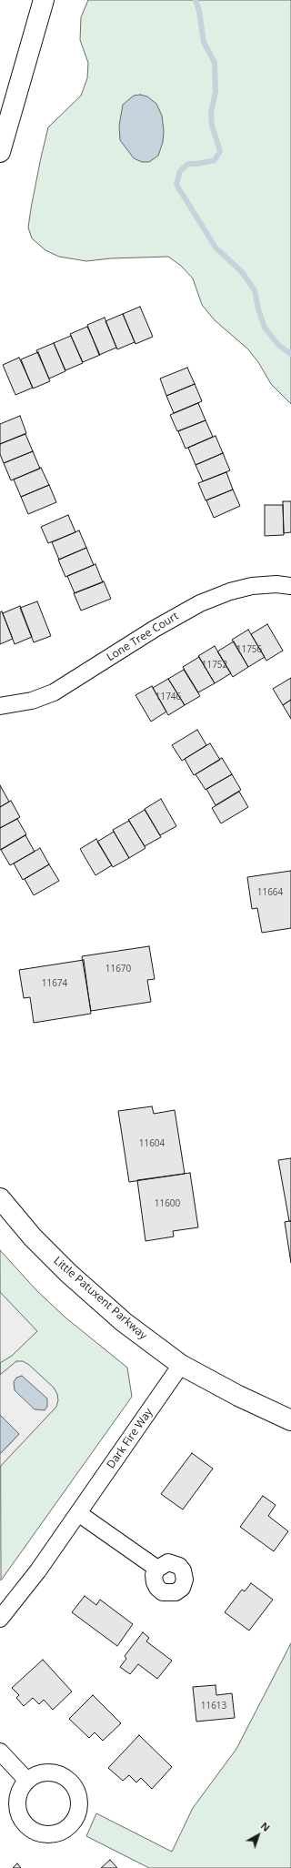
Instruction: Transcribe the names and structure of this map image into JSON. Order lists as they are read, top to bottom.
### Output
{
  "streets": {
    "street": ["Lone Tree Court", "Little Patuxent Parkway", "Dark Fire Way"]
  },
  "crossings": [
    ["Little Patuxent Parkway", "Dark Fire Way"]
  ],
  "house_numbers": [
    "11756",
    "11752",
    "11746",
    "11664",
    "11670",
    "11674",
    "11604",
    "11600",
    "11613"
  ],
  "north": "top right"
}
